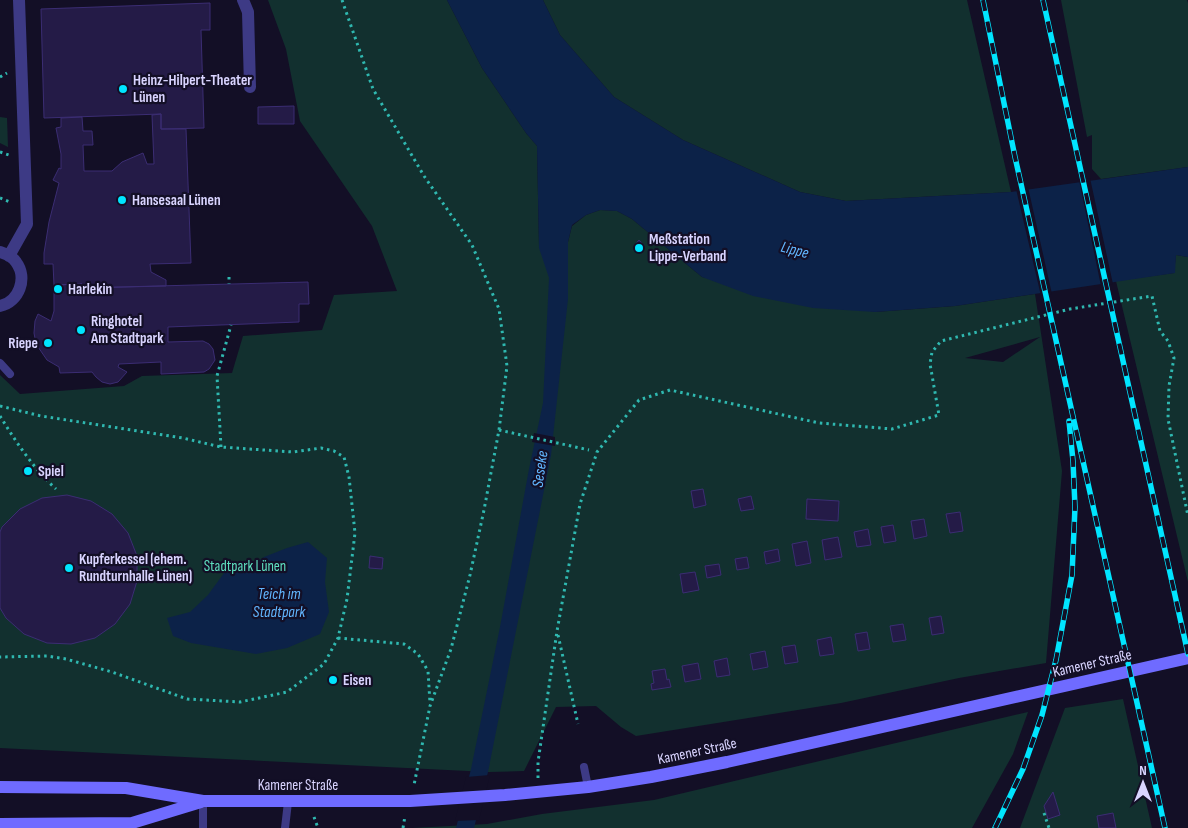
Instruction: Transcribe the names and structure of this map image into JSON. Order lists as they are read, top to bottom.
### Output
{
  "streets": {
    "main road": ["Kamener Straße"]
  },
  "water": ["Lippe", "Seseke", "Teich im Stadtpark"],
  "parks": ["Stadtpark Lünen"],
  "places": [
    "Heinz-Hilpert-Theater Lünen",
    "Hansesaal Lünen",
    "Meßstation Lippe-Verband",
    "Harlekin",
    "Ringhotel Am Stadtpark",
    "Riepe",
    "Spiel",
    "Kupferkessel (ehem. Rundturnhalle Lünen)",
    "Eisen"
  ],
  "north": "top"
}
